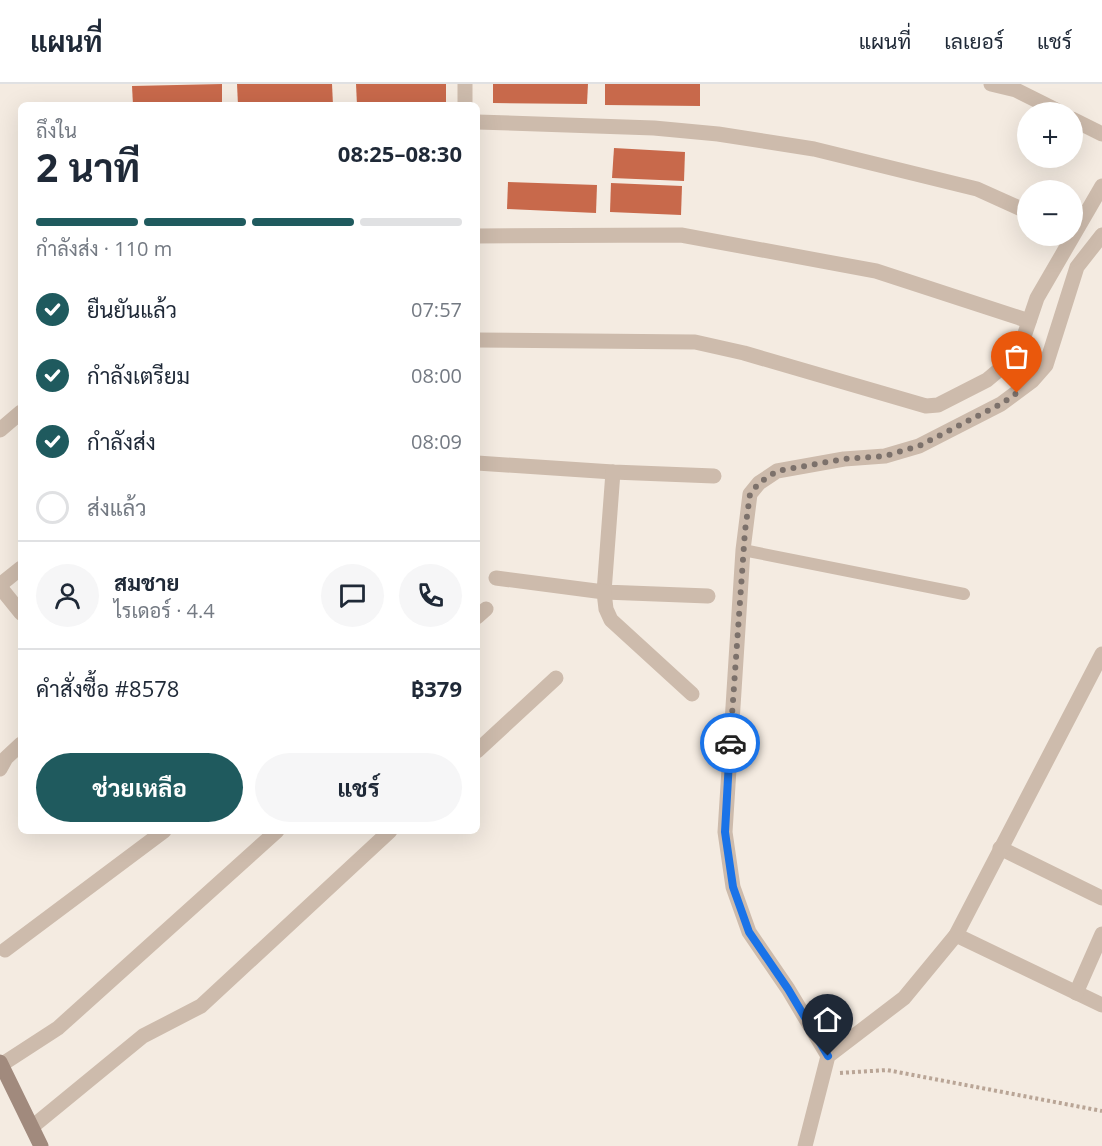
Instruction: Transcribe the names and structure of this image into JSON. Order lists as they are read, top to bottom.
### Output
{
  "page": {
    "header": "แผนที่",
    "nav": ["แผนที่", "เลเยอร์", "แชร์"],
    "map_buttons": ["+", "−"],
    "heading": ["2 นาที", "ถึงใน", "08:25–08:30"],
    "panel": [
      "สมชาย",
      "ไรเดอร์ · 4.4",
      "คำสั่งซื้อ #8578",
      "฿379"
    ],
    "bar": "กำลังส่ง · 110 m",
    "list": [
      ["ยืนยันแล้ว", "07:57"],
      ["กำลังเตรียม", "08:00"],
      ["กำลังส่ง", "08:09"],
      "ส่งแล้ว"
    ],
    "buttons": ["ช่วยเหลือ", "แชร์"]
  }
}
